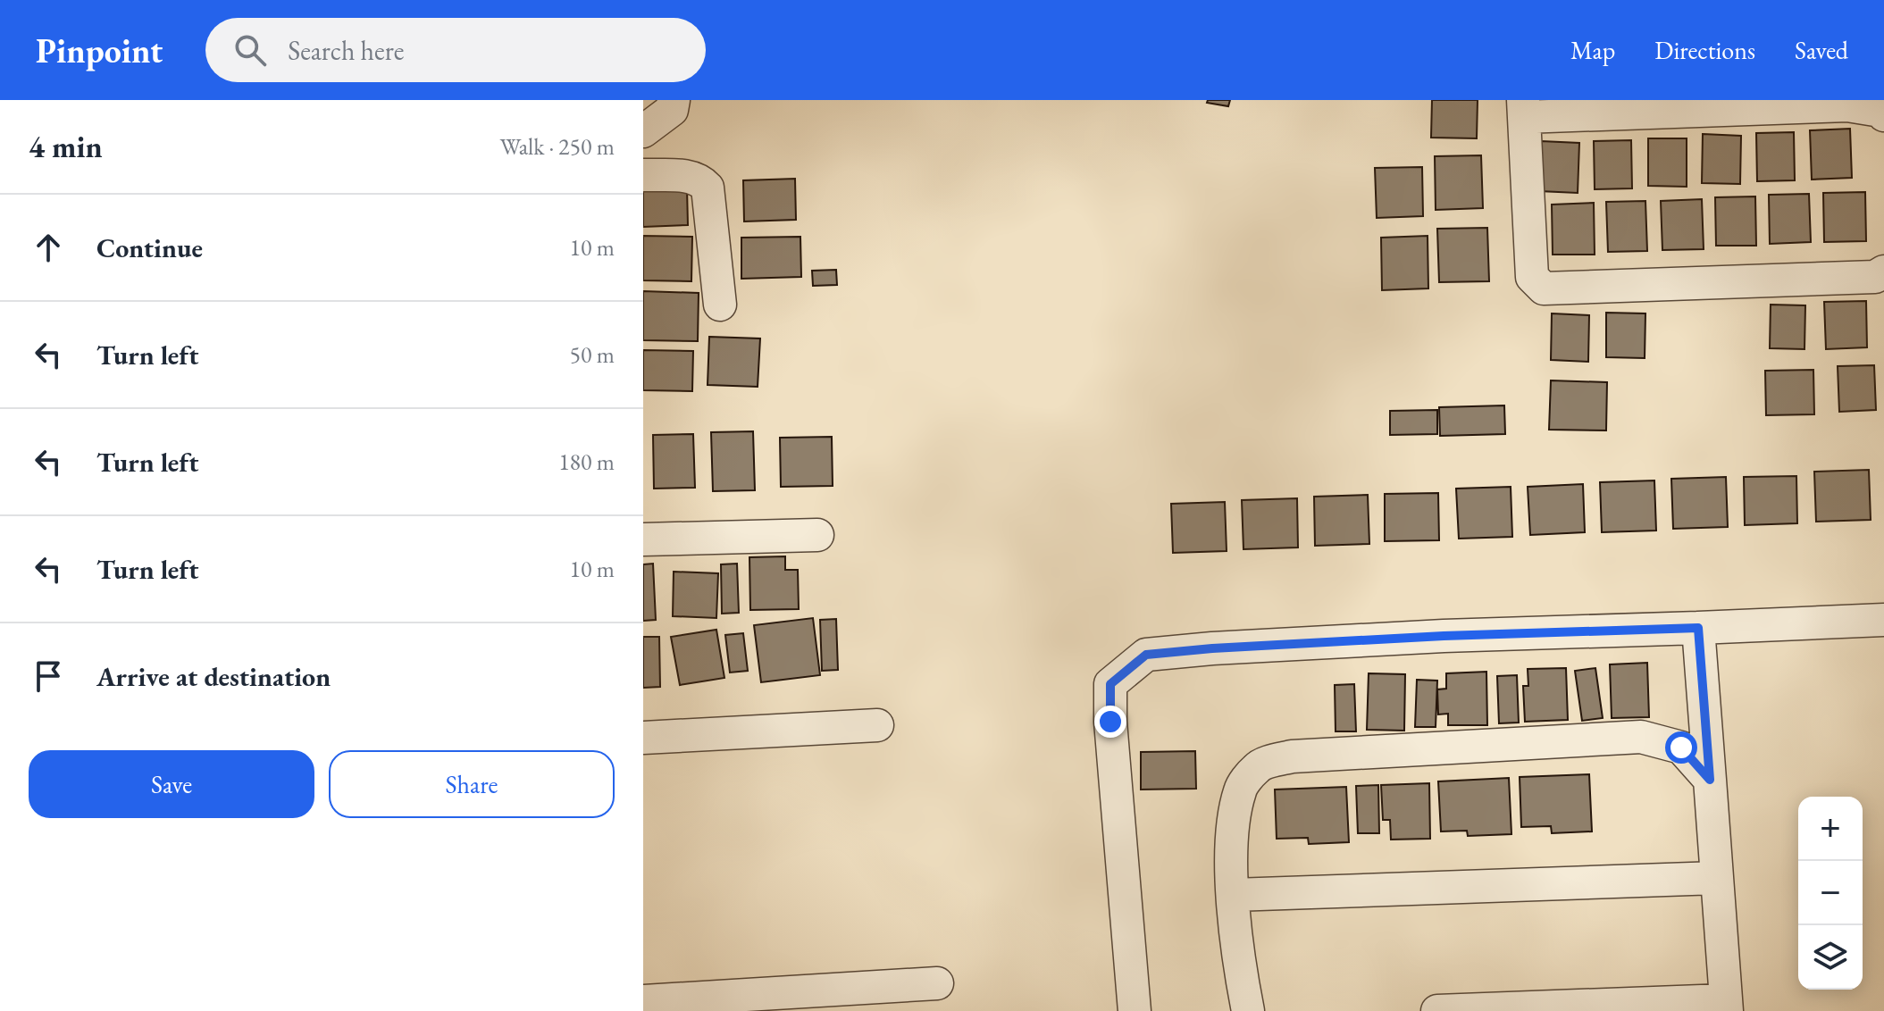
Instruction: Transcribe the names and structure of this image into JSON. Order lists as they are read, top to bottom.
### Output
{
  "page": {
    "header": "Pinpoint",
    "search": "Search here",
    "nav": ["Map", "Directions", "Saved"],
    "heading": ["4 min", "Walk · 250 m"],
    "list": [
      ["Continue", "10 m"],
      ["Turn left", "50 m"],
      ["Turn left", "180 m"],
      ["Turn left", "10 m"],
      "Arrive at destination"
    ],
    "buttons": ["Save", "Share"],
    "map_buttons": ["+", "−"]
  }
}
